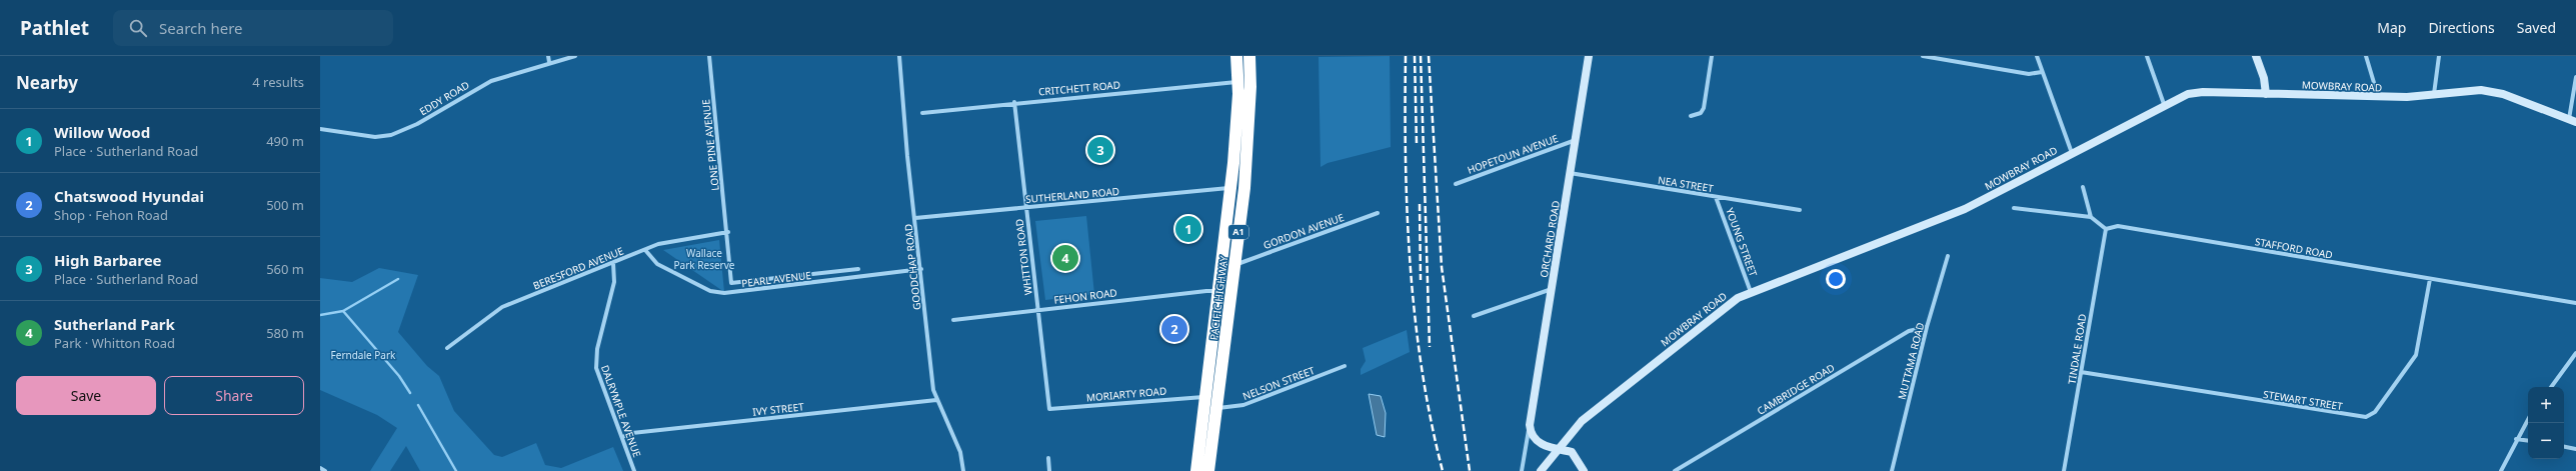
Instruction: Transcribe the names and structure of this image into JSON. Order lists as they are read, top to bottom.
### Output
{
  "streets": {
    "highway": ["A1", "PACIFIC HIGHWAY"],
    "main road": ["MOWBRAY ROAD", "ORCHARD ROAD"],
    "street": [
      "CRITCHETT ROAD",
      "EDDY ROAD",
      "LONE PINE AVENUE",
      "HOPETOUN AVENUE",
      "NEA STREET",
      "SUTHERLAND ROAD",
      "GORDON AVENUE",
      "YOUNG STREET",
      "STAFFORD ROAD",
      "WHITTON ROAD",
      "GOODCHAP ROAD",
      "BERESFORD AVENUE",
      "PEARL AVENUE",
      "FEHON ROAD",
      "TINDALE ROAD",
      "MUTTAMA ROAD",
      "NELSON STREET",
      "CAMBRIDGE ROAD",
      "MORIARTY ROAD",
      "STEWART STREET",
      "IVY STREET",
      "DALRYMPLE AVENUE"
    ]
  },
  "crossings": [
    ["MOWBRAY ROAD", "YOUNG STREET"],
    ["CRITCHETT ROAD", "WHITTON ROAD"],
    ["CRITCHETT ROAD", "PACIFIC HIGHWAY"],
    ["LONE PINE AVENUE", "BERESFORD AVENUE"],
    ["LONE PINE AVENUE", "PEARL AVENUE"],
    ["HOPETOUN AVENUE", "ORCHARD ROAD"],
    ["NEA STREET", "ORCHARD ROAD"],
    ["NEA STREET", "YOUNG STREET"],
    ["SUTHERLAND ROAD", "WHITTON ROAD"],
    ["SUTHERLAND ROAD", "GOODCHAP ROAD"],
    ["SUTHERLAND ROAD", "PACIFIC HIGHWAY"],
    ["GORDON AVENUE", "PACIFIC HIGHWAY"],
    ["STAFFORD ROAD", "TINDALE ROAD"],
    ["STAFFORD ROAD", "STEWART STREET"],
    ["WHITTON ROAD", "FEHON ROAD"],
    ["WHITTON ROAD", "MORIARTY ROAD"],
    ["GOODCHAP ROAD", "PEARL AVENUE"],
    ["GOODCHAP ROAD", "IVY STREET"],
    ["BERESFORD AVENUE", "PEARL AVENUE"],
    ["BERESFORD AVENUE", "DALRYMPLE AVENUE"],
    ["FEHON ROAD", "PACIFIC HIGHWAY"],
    ["PACIFIC HIGHWAY", "NELSON STREET"],
    ["PACIFIC HIGHWAY", "MORIARTY ROAD"],
    ["TINDALE ROAD", "STEWART STREET"],
    ["MUTTAMA ROAD", "CAMBRIDGE ROAD"],
    ["IVY STREET", "DALRYMPLE AVENUE"]
  ],
  "parks": ["Wallace Park Reserve", "Ferndale Park"],
  "page": {
    "header": "Pathlet",
    "search": "Search here",
    "nav": ["Map", "Directions", "Saved"],
    "heading": ["Nearby", "4 results"],
    "list": [
      {
        "mark": "1",
        "name": "Willow Wood",
        "note": "Place · Sutherland Road",
        "value": "490 m"
      },
      {
        "mark": "2",
        "name": "Chatswood Hyundai",
        "note": "Shop · Fehon Road",
        "value": "500 m"
      },
      {
        "mark": "3",
        "name": "High Barbaree",
        "note": "Place · Sutherland Road",
        "value": "560 m"
      },
      {
        "mark": "4",
        "name": "Sutherland Park",
        "note": "Park · Whitton Road",
        "value": "580 m"
      }
    ],
    "pins": [
      "3",
      "1",
      "4",
      "2"
    ],
    "buttons": ["Save", "Share"],
    "map_buttons": ["+", "−"]
  }
}
